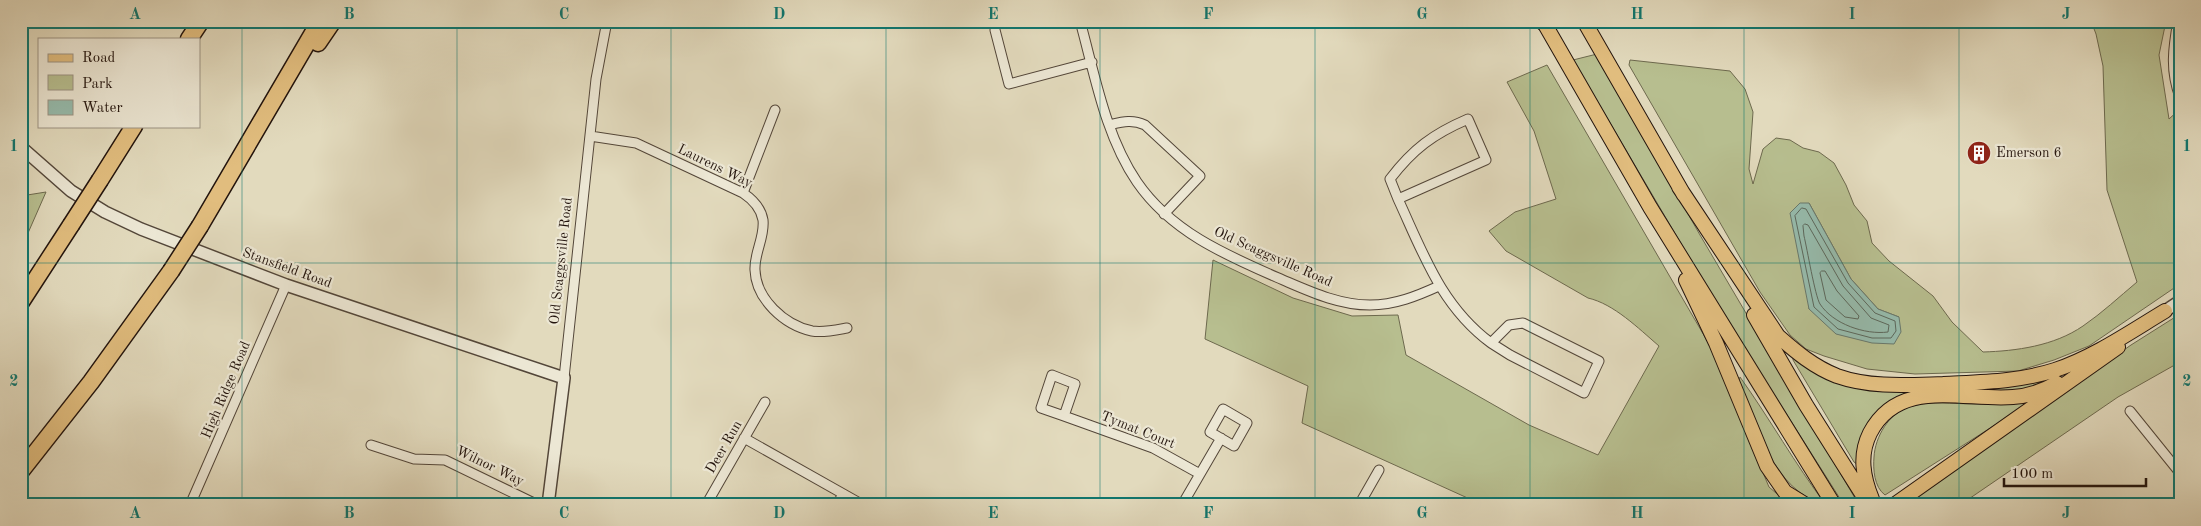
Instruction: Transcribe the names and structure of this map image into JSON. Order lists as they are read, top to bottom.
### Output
{
  "streets": {
    "street": [
      "Laurens Way",
      "Old Scaggsville Road",
      "Stansfield Road",
      "High Ridge Road",
      "Tymat Court",
      "Deer Run",
      "Wilnor Way"
    ]
  },
  "crossings": [
    ["Laurens Way", "Old Scaggsville Road"],
    ["Old Scaggsville Road", "Stansfield Road"],
    ["Stansfield Road", "High Ridge Road"]
  ],
  "places": {
    "building": ["Emerson 6"]
  },
  "legend": ["Road", "Park", "Water"],
  "scale_bar": "100 m",
  "grid": {
    "columns": [
      "A",
      "B",
      "C",
      "D",
      "E",
      "F",
      "G",
      "H",
      "I",
      "J"
    ],
    "rows": ["1", "2"]
  }
}
